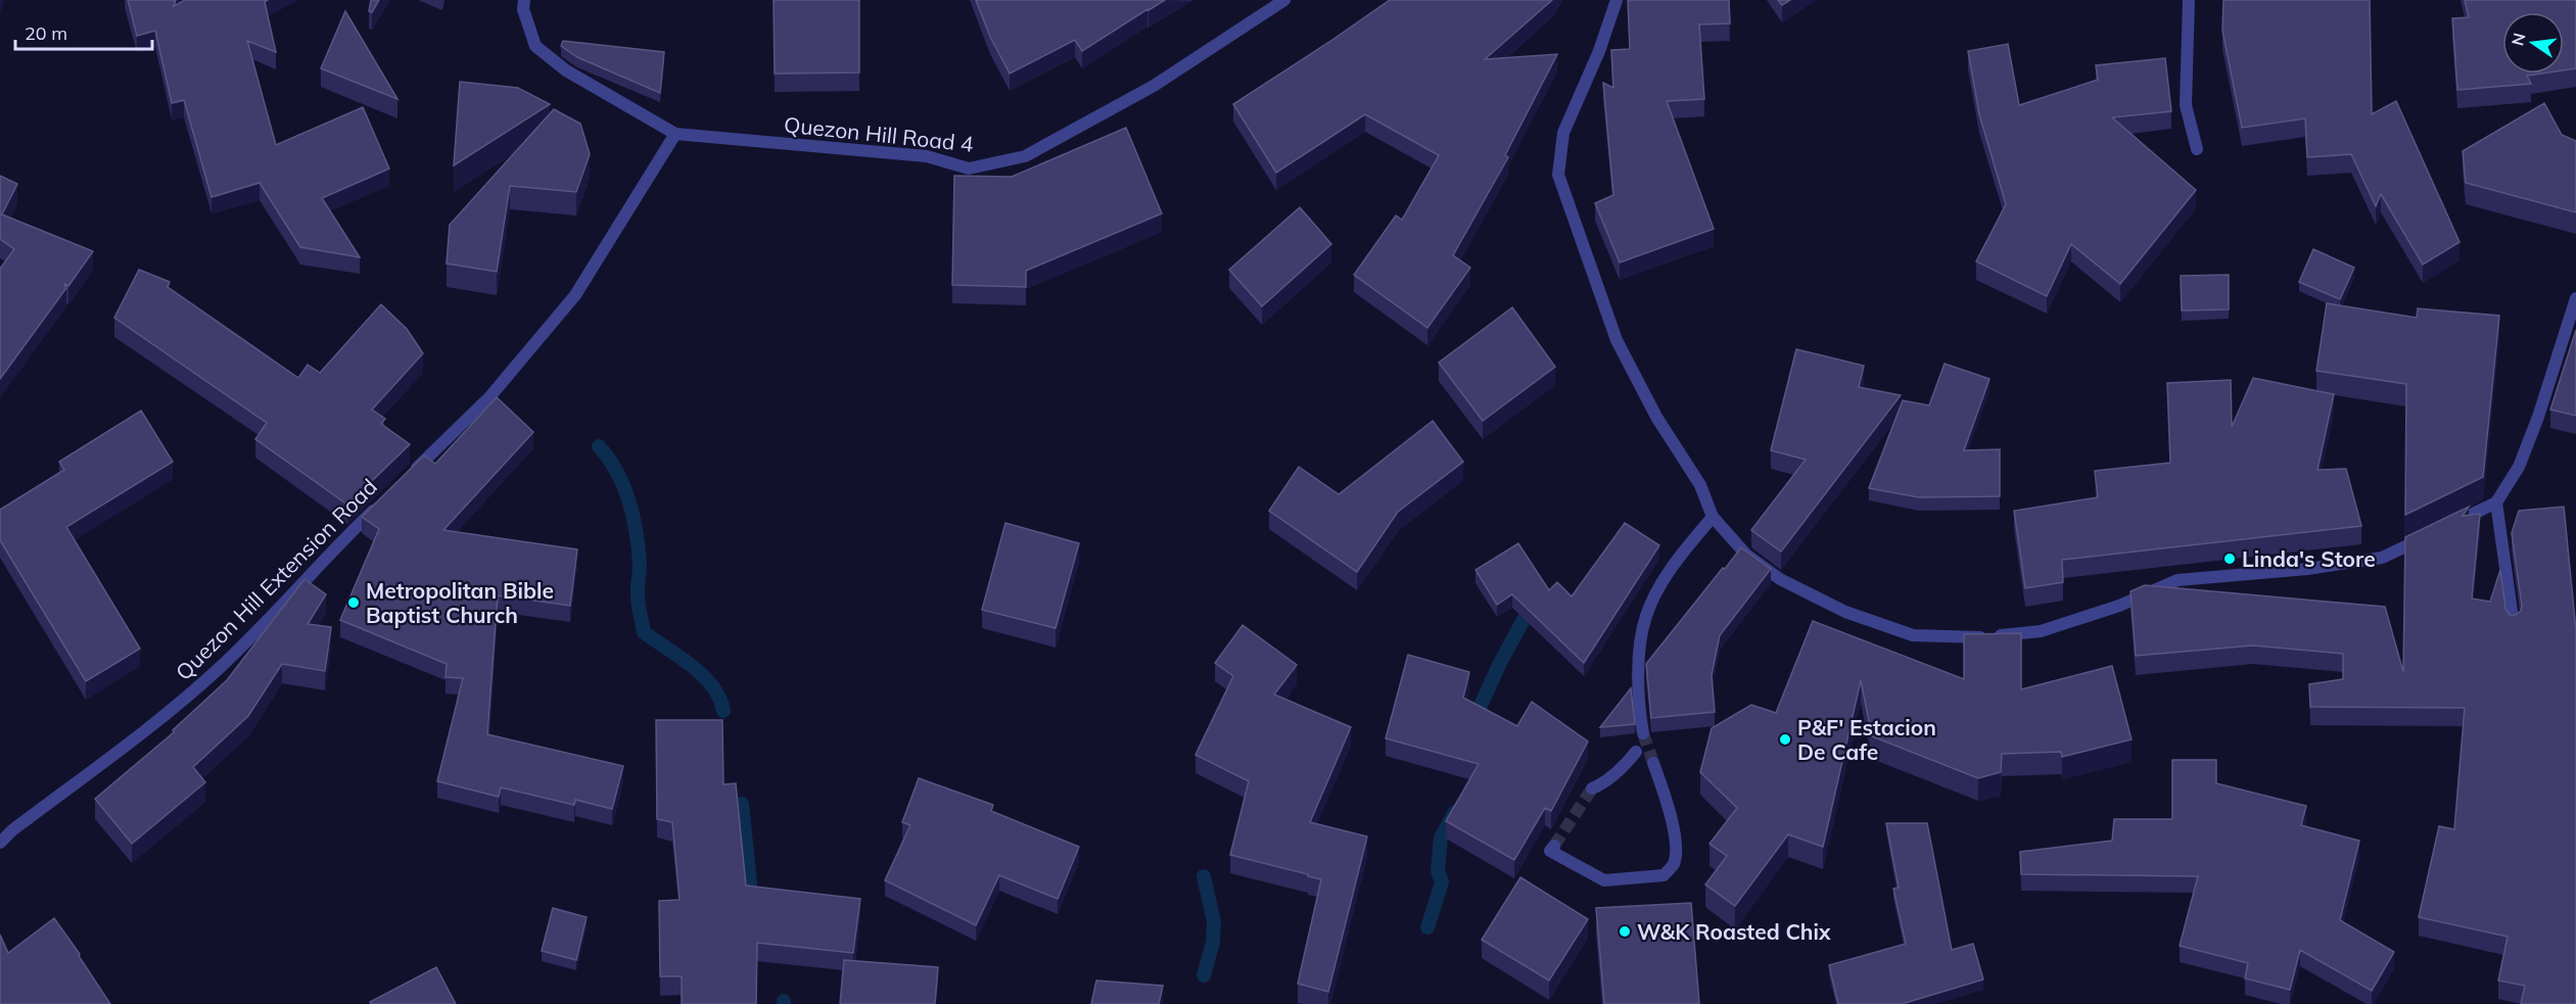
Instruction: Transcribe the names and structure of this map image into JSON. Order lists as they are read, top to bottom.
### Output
{
  "streets": {
    "street": ["Quezon Hill Road 4", "Quezon Hill Extension Road"]
  },
  "crossings": [
    ["Quezon Hill Road 4", "Quezon Hill Extension Road"]
  ],
  "places": [
    "Linda's Store",
    "Metropolitan Bible Baptist Church",
    "P&F' Estacion De Cafe",
    "W&K Roasted Chix"
  ],
  "scale_bar": "20 m",
  "north": "left"
}
